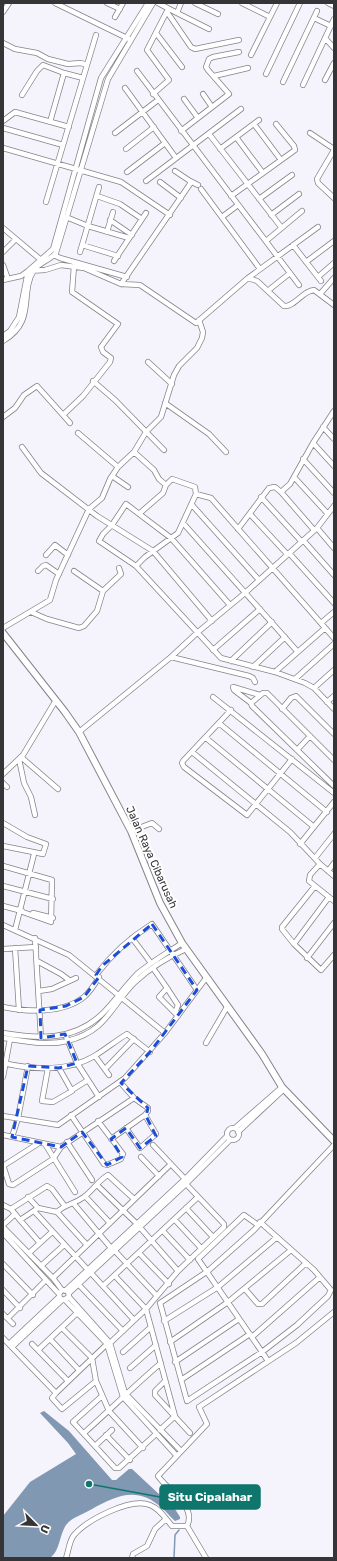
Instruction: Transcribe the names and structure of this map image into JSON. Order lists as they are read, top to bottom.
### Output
{
  "streets": {
    "main road": ["Jalan Raya Cibarusah"]
  },
  "places": ["Situ Cipalahar"],
  "north": "bottom right"
}
